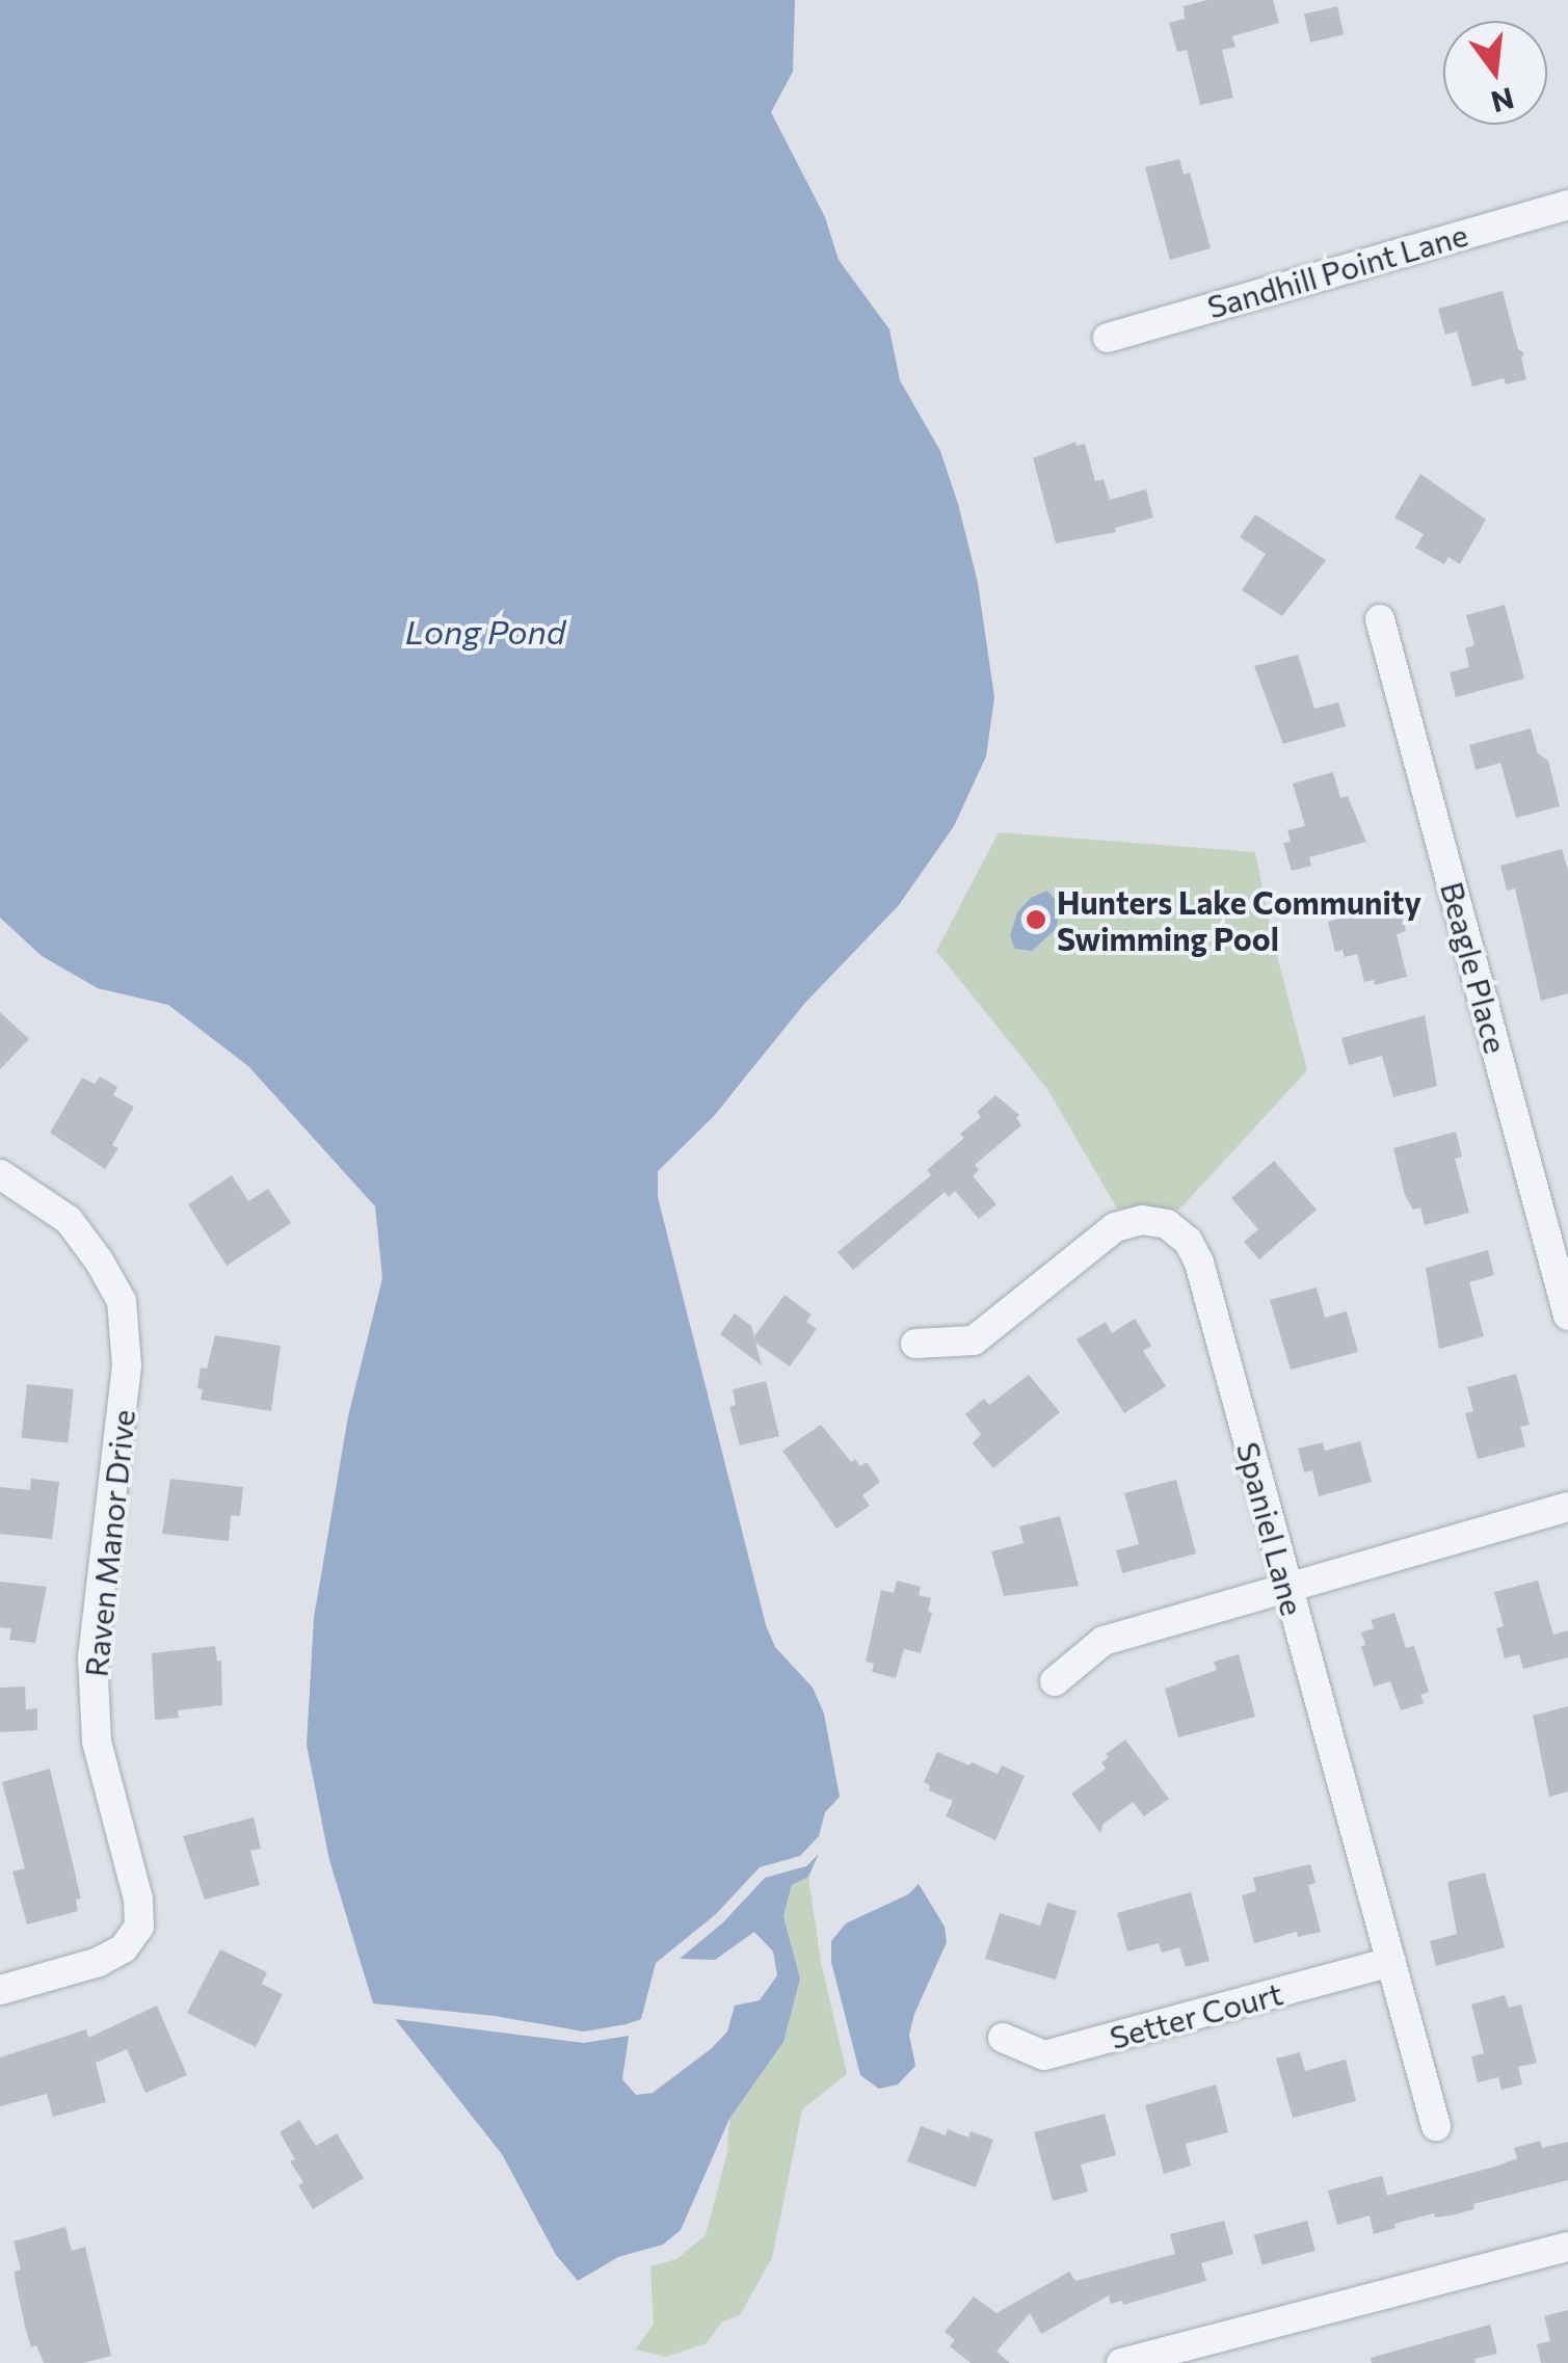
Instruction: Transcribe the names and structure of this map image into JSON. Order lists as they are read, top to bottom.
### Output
{
  "streets": {
    "street": [
      "Sandhill Point Lane",
      "Beagle Place",
      "Spaniel Lane",
      "Raven Manor Drive",
      "Setter Court"
    ]
  },
  "crossings": [
    ["Spaniel Lane", "Setter Court"]
  ],
  "water": ["Long Pond"],
  "places": ["Hunters Lake Community Swimming Pool"],
  "north": "bottom"
}
